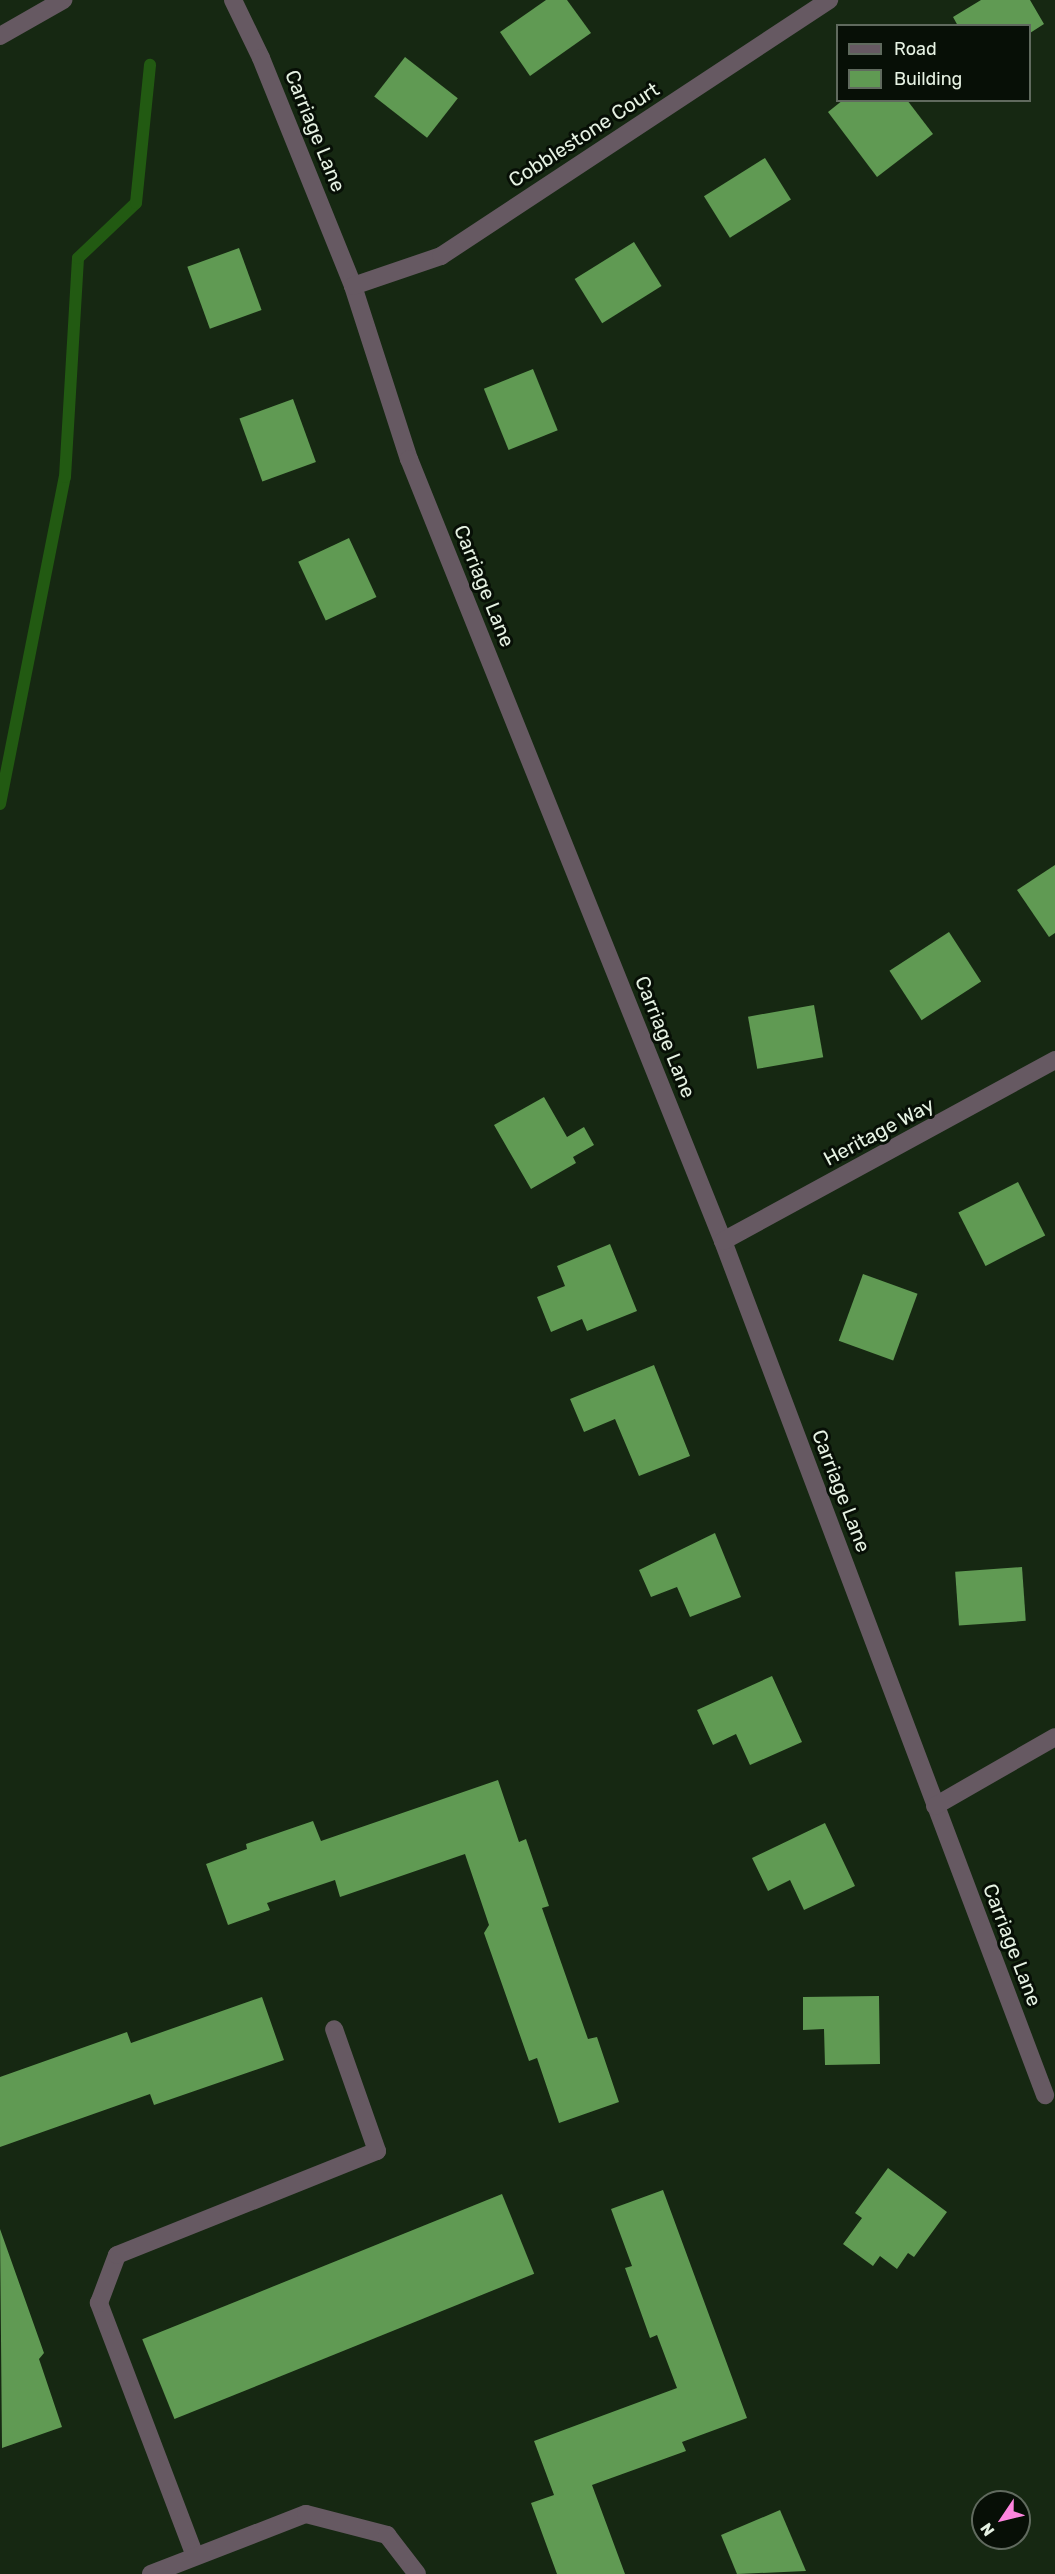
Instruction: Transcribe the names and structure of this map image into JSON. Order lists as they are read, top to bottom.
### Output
{
  "streets": {
    "street": ["Carriage Lane", "Cobblestone Court", "Heritage Way"]
  },
  "crossings": [
    ["Carriage Lane", "Cobblestone Court"],
    ["Carriage Lane", "Heritage Way"]
  ],
  "legend": ["Road", "Building"],
  "north": "bottom left"
}
